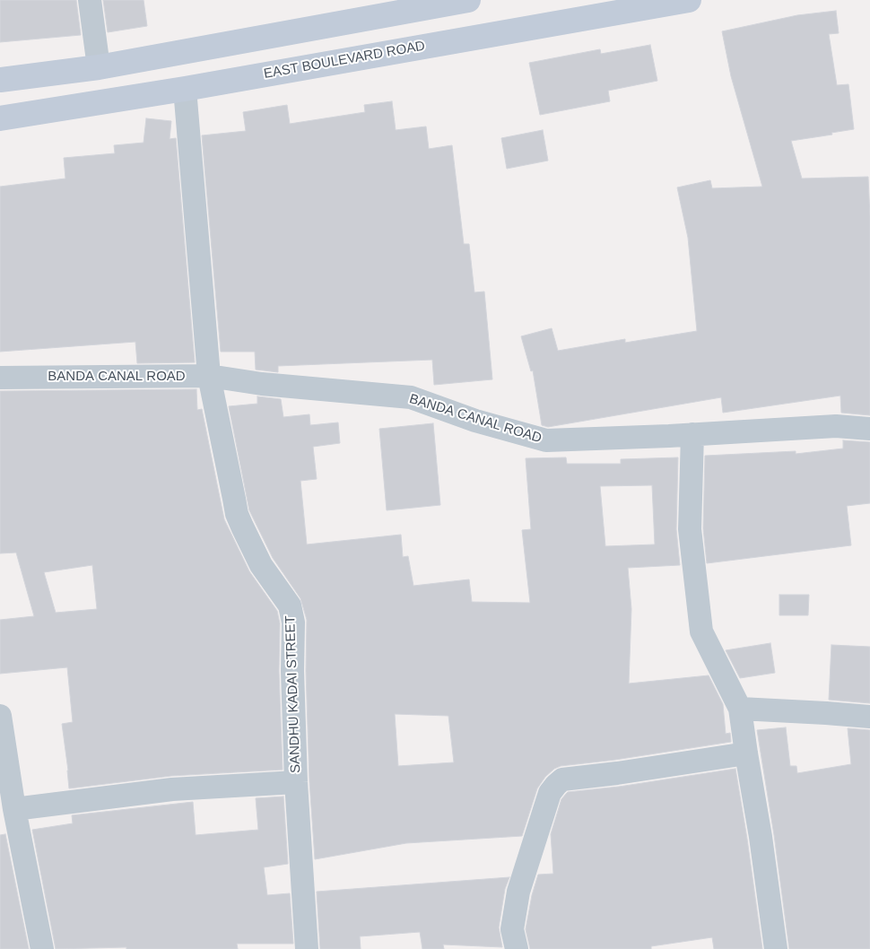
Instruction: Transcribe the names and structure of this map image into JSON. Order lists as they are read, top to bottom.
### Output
{
  "streets": {
    "main road": ["EAST BOULEVARD ROAD"],
    "street": ["BANDA CANAL ROAD", "SANDHU KADAI STREET"]
  },
  "crossings": [
    ["EAST BOULEVARD ROAD", "SANDHU KADAI STREET"],
    ["BANDA CANAL ROAD", "SANDHU KADAI STREET"]
  ]
}
